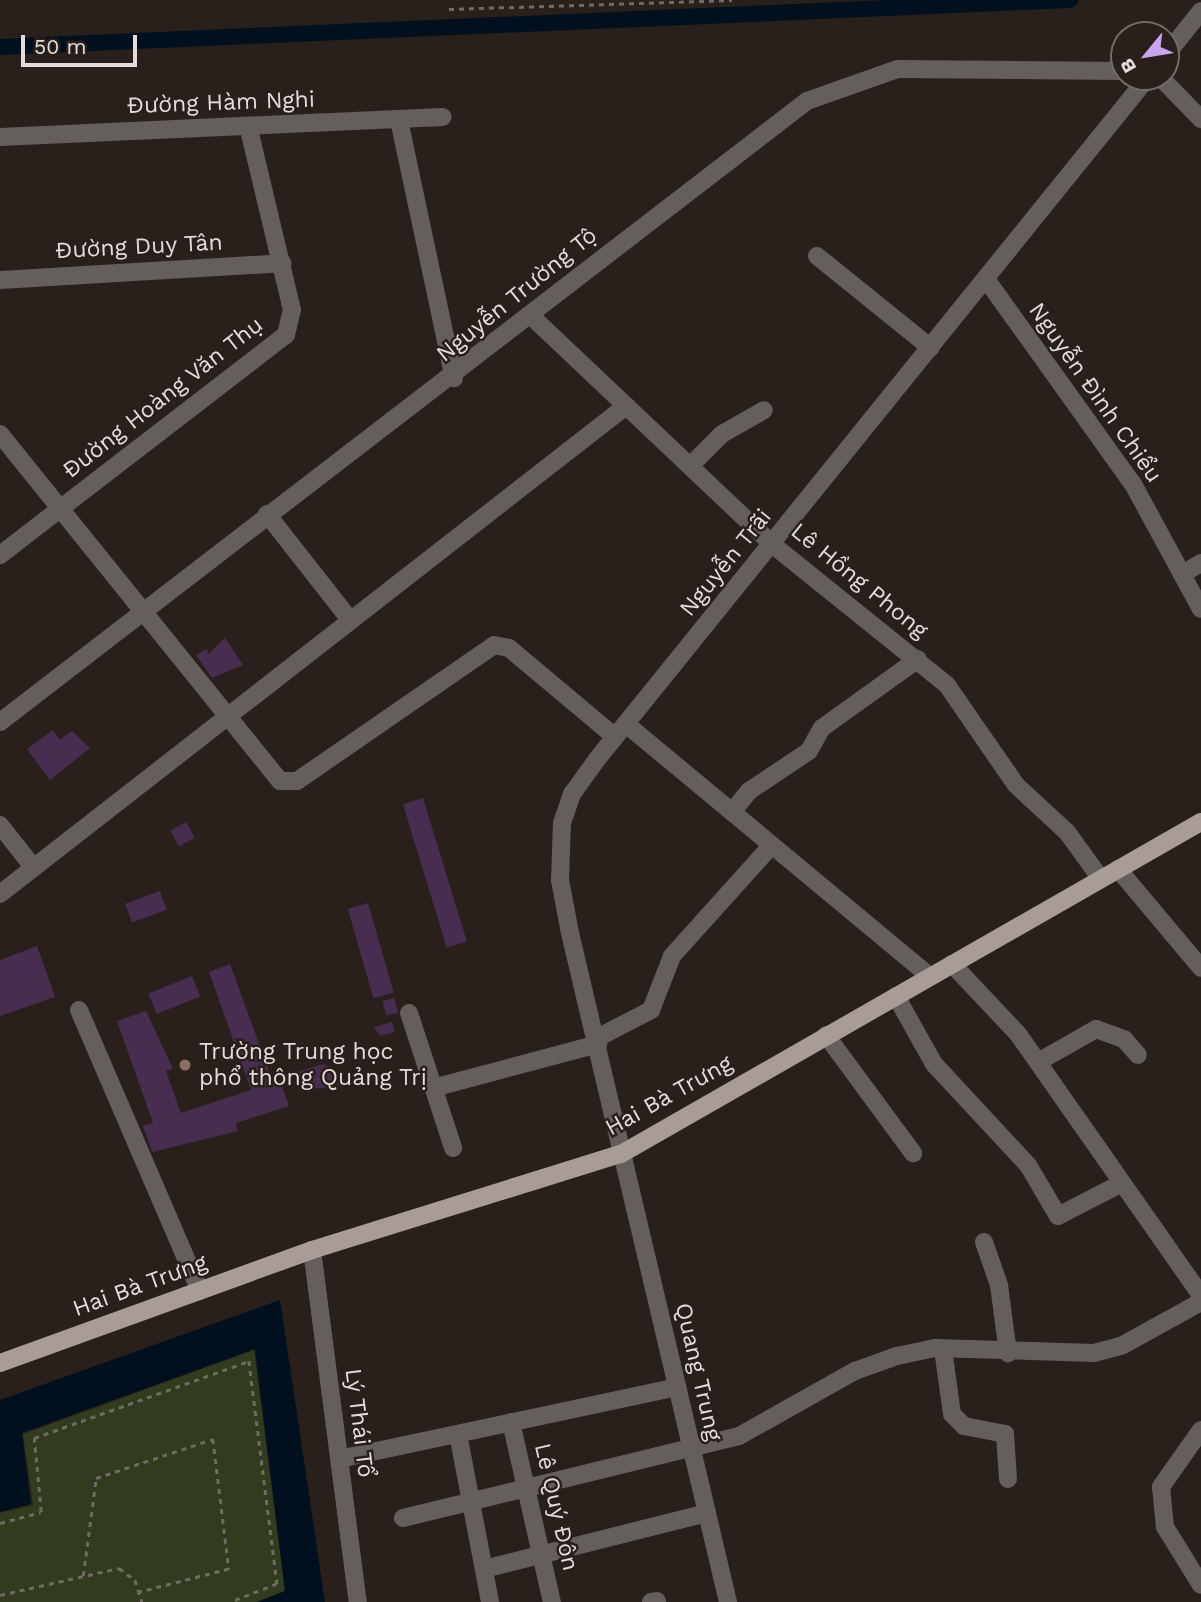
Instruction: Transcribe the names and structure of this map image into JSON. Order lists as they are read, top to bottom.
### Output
{
  "streets": {
    "main road": ["Hai Bà Trưng"],
    "street": [
      "Đường Hàm Nghi",
      "Đường Duy Tân",
      "Nguyễn Trường Tộ",
      "Nguyễn Đình Chiểu",
      "Đường Hoàng Văn Thụ",
      "Nguyễn Trãi",
      "Lê Hồng Phong",
      "Quang Trung",
      "Lý Thái Tổ",
      "Lê Quý Đôn"
    ]
  },
  "crossings": [
    ["Đường Hàm Nghi", "Đường Hoàng Văn Thụ"],
    ["Đường Duy Tân", "Đường Hoàng Văn Thụ"],
    ["Nguyễn Trường Tộ", "Lê Hồng Phong"],
    ["Nguyễn Đình Chiểu", "Nguyễn Trãi"],
    ["Nguyễn Trãi", "Lê Hồng Phong"],
    ["Nguyễn Trãi", "Hai Bà Trưng"],
    ["Nguyễn Trãi", "Quang Trung"],
    ["Lê Hồng Phong", "Hai Bà Trưng"],
    ["Hai Bà Trưng", "Quang Trung"],
    ["Hai Bà Trưng", "Lý Thái Tổ"]
  ],
  "places": ["Trường Trung học phổ thông Quảng Trị"],
  "scale_bar": "50 m",
  "north": "bottom left"
}
